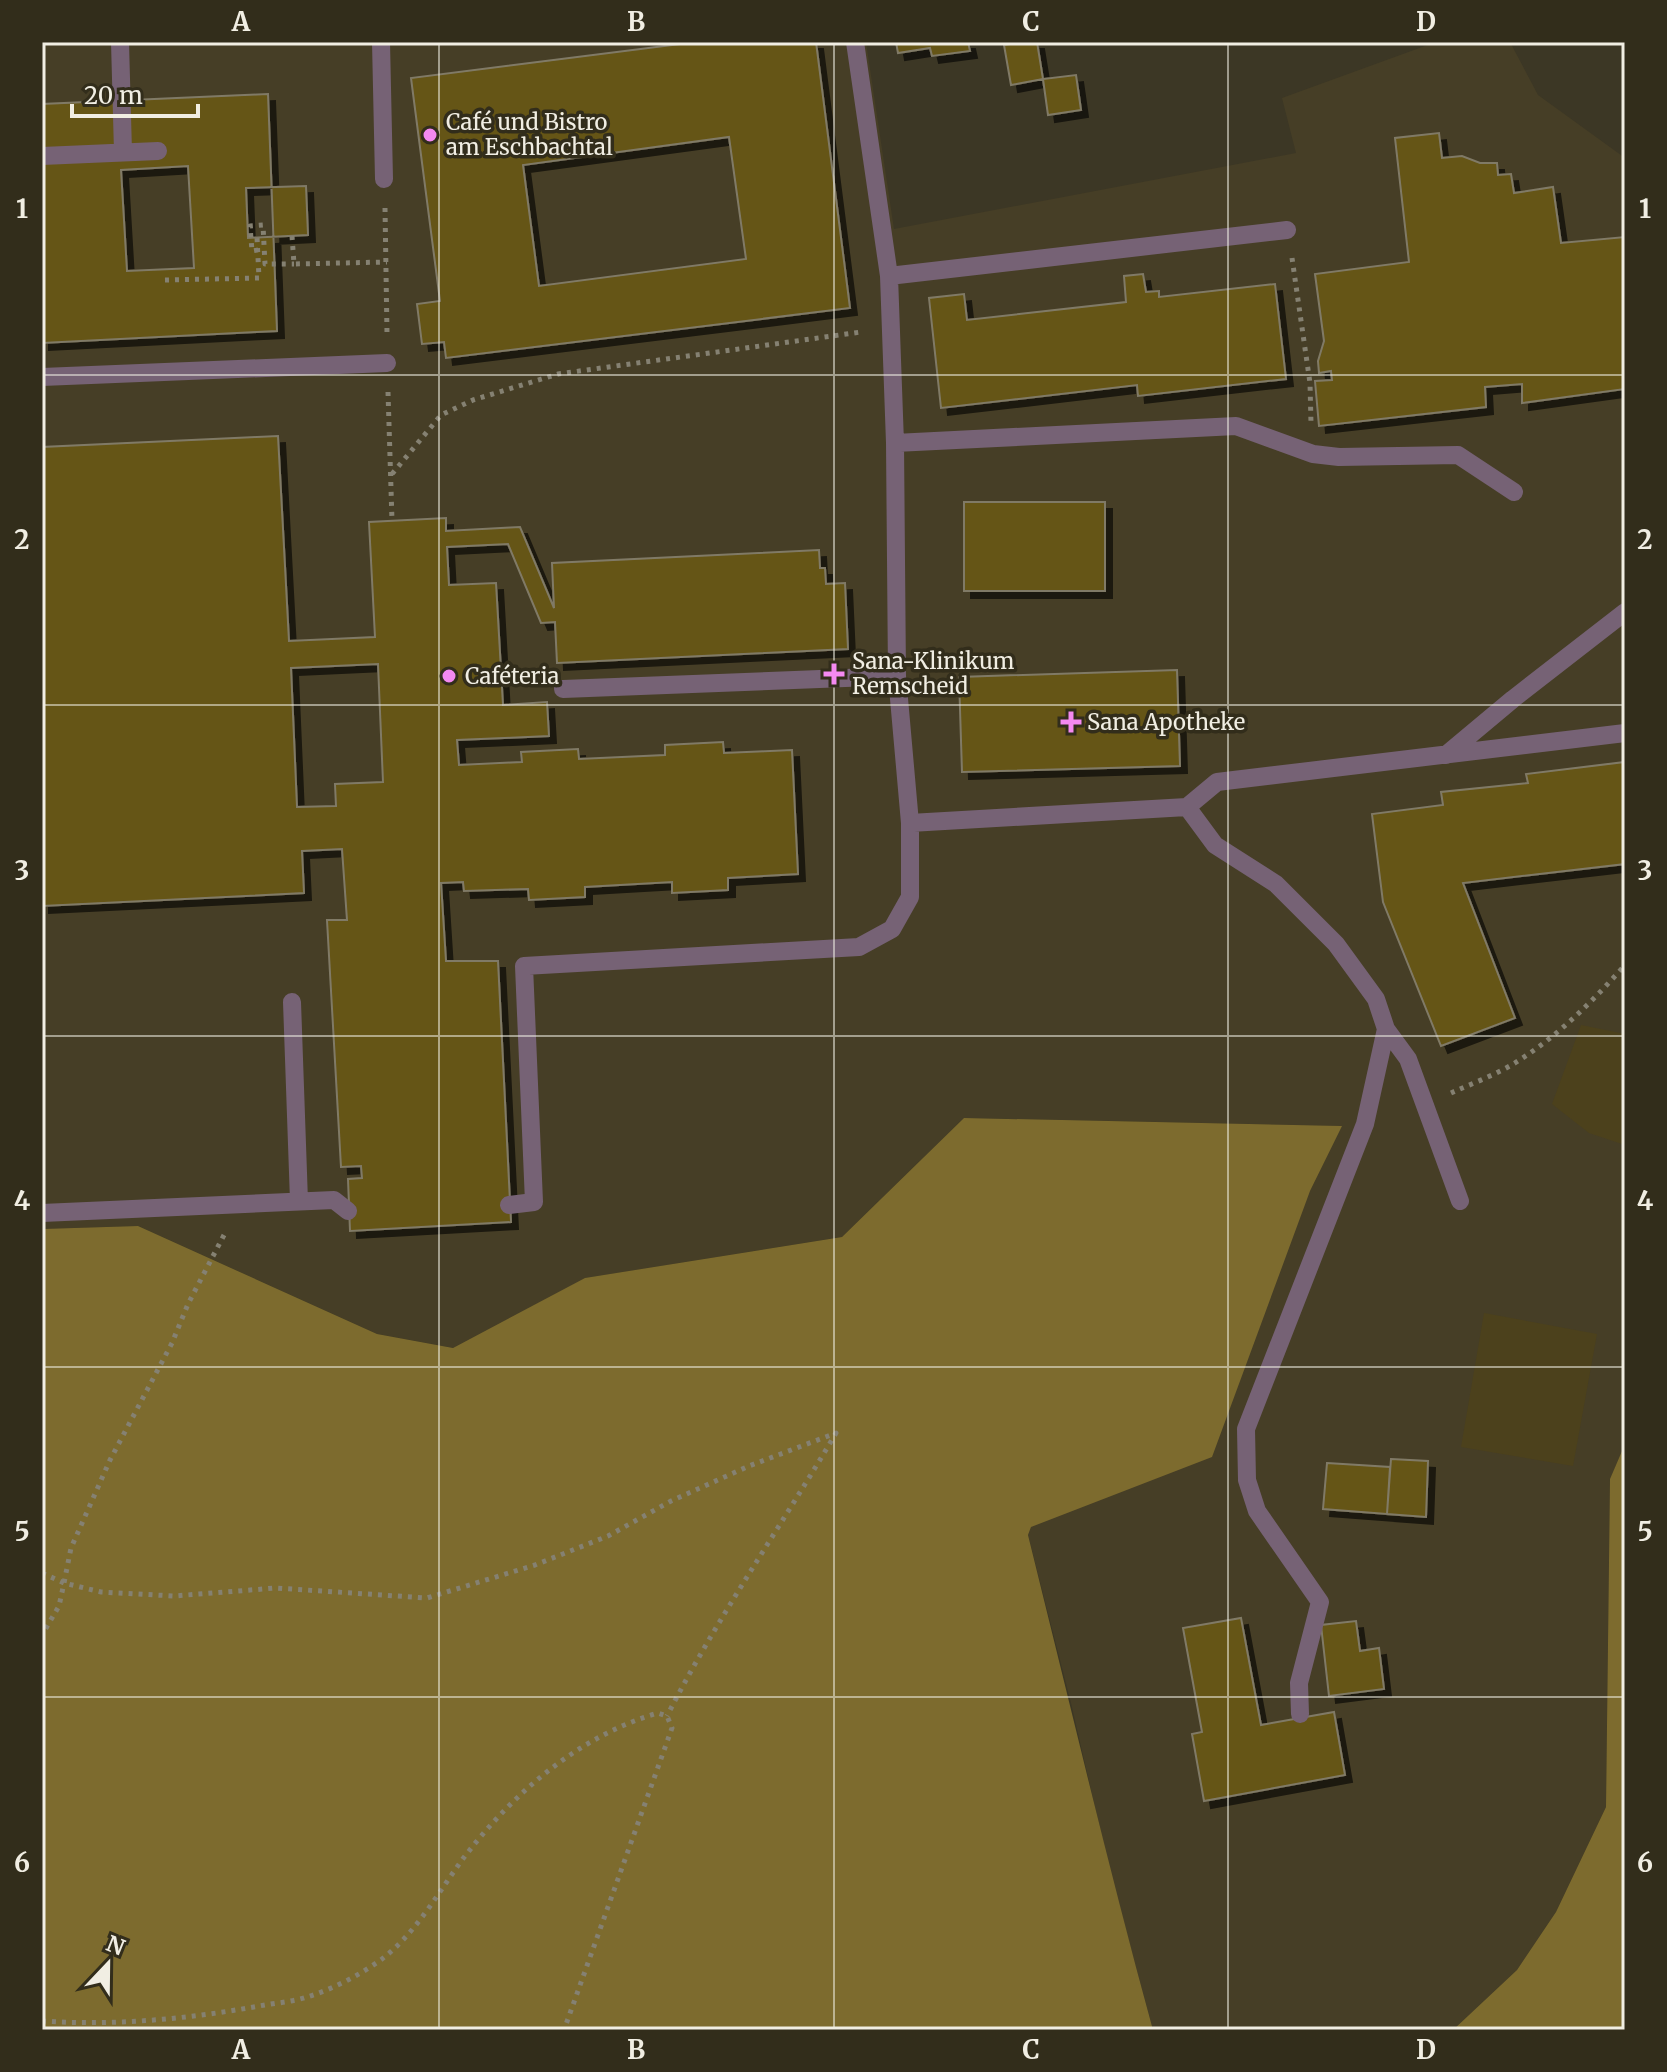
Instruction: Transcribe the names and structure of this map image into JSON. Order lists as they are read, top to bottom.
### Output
{
  "places": {
    "other": ["Café und Bistro am Eschbachtal", "Caféteria"],
    "health": ["Sana-Klinikum Remscheid", "Sana Apotheke"]
  },
  "scale_bar": "20 m",
  "north": "top",
  "grid": {
    "columns": [
      "A",
      "B",
      "C",
      "D"
    ],
    "rows": [
      "1",
      "2",
      "3",
      "4",
      "5",
      "6"
    ]
  }
}
